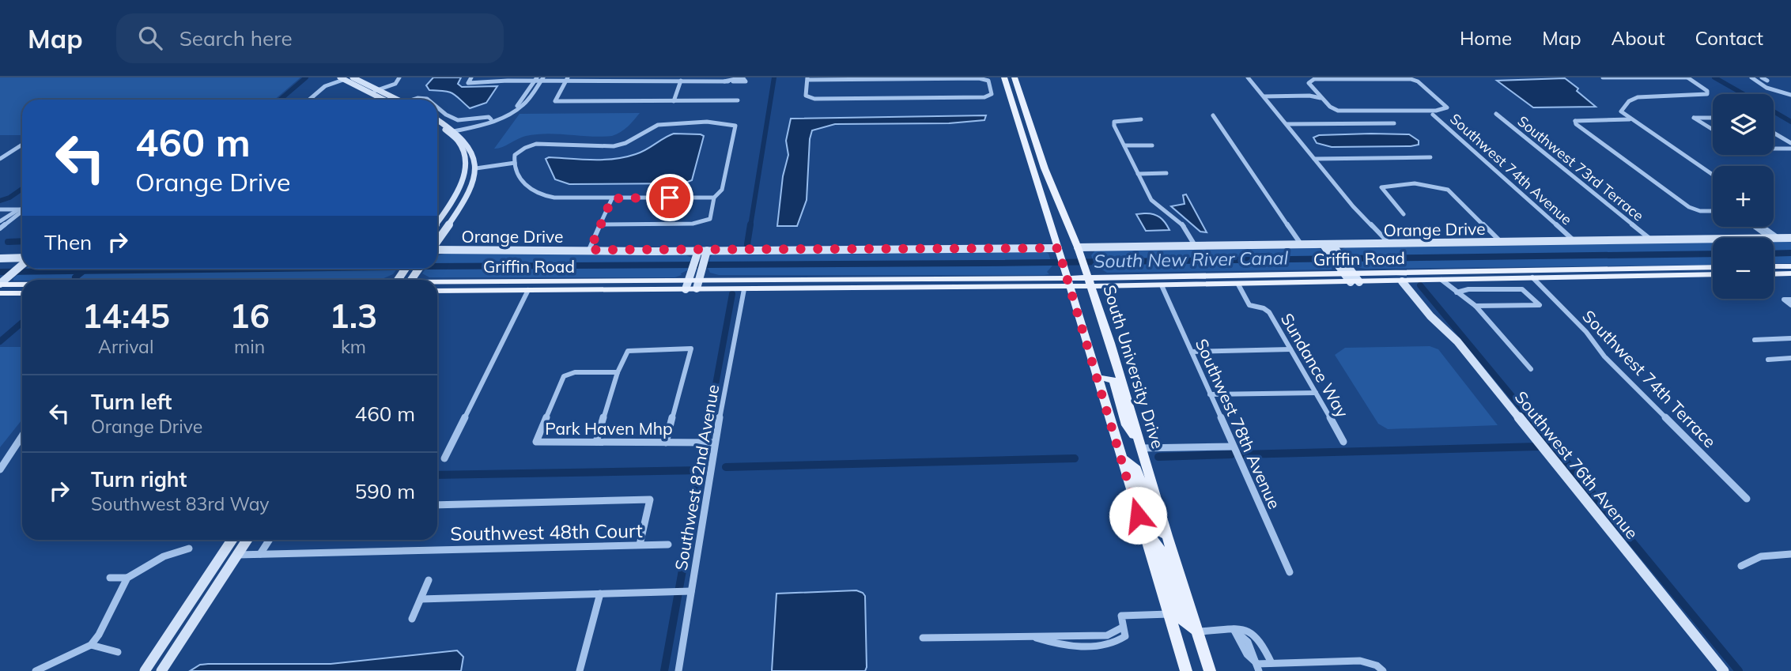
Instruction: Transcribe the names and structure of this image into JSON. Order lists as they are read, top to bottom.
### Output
{
  "streets": {
    "main road": ["Griffin Road", "South University Drive"],
    "street": [
      "Southwest 73rd Terrace",
      "Southwest 74th Avenue",
      "Orange Drive",
      "Sundance Way",
      "Southwest 74th Terrace",
      "Southwest 78th Avenue",
      "Park Haven Mhp",
      "Southwest 76th Avenue",
      "Southwest 82nd Avenue",
      "Southwest 48th Court"
    ]
  },
  "crossings": [
    ["Southwest 73rd Terrace", "Orange Drive"],
    ["Southwest 74th Avenue", "Orange Drive"],
    ["Orange Drive", "South University Drive"],
    ["Griffin Road", "Sundance Way"],
    ["Griffin Road", "South University Drive"],
    ["Griffin Road", "Southwest 74th Terrace"],
    ["Griffin Road", "Southwest 78th Avenue"],
    ["Griffin Road", "Southwest 76th Avenue"],
    ["Griffin Road", "Southwest 82nd Avenue"],
    ["Park Haven Mhp", "Southwest 82nd Avenue"]
  ],
  "water": ["South New River Canal"],
  "page": {
    "header": "Map",
    "search": "Search here",
    "nav": [
      "Home",
      "Map",
      "About",
      "Contact"
    ],
    "map_buttons": ["+", "−"],
    "turn": ["460 m", "Orange Drive"],
    "then": "Then",
    "eta": [
      "14:45",
      "Arrival",
      "16",
      "min",
      "1.3",
      "km"
    ],
    "list": [
      {
        "name": "Turn left",
        "note": "Orange Drive",
        "value": "460 m"
      },
      {
        "name": "Turn right",
        "note": "Southwest 83rd Way",
        "value": "590 m"
      }
    ]
  }
}
